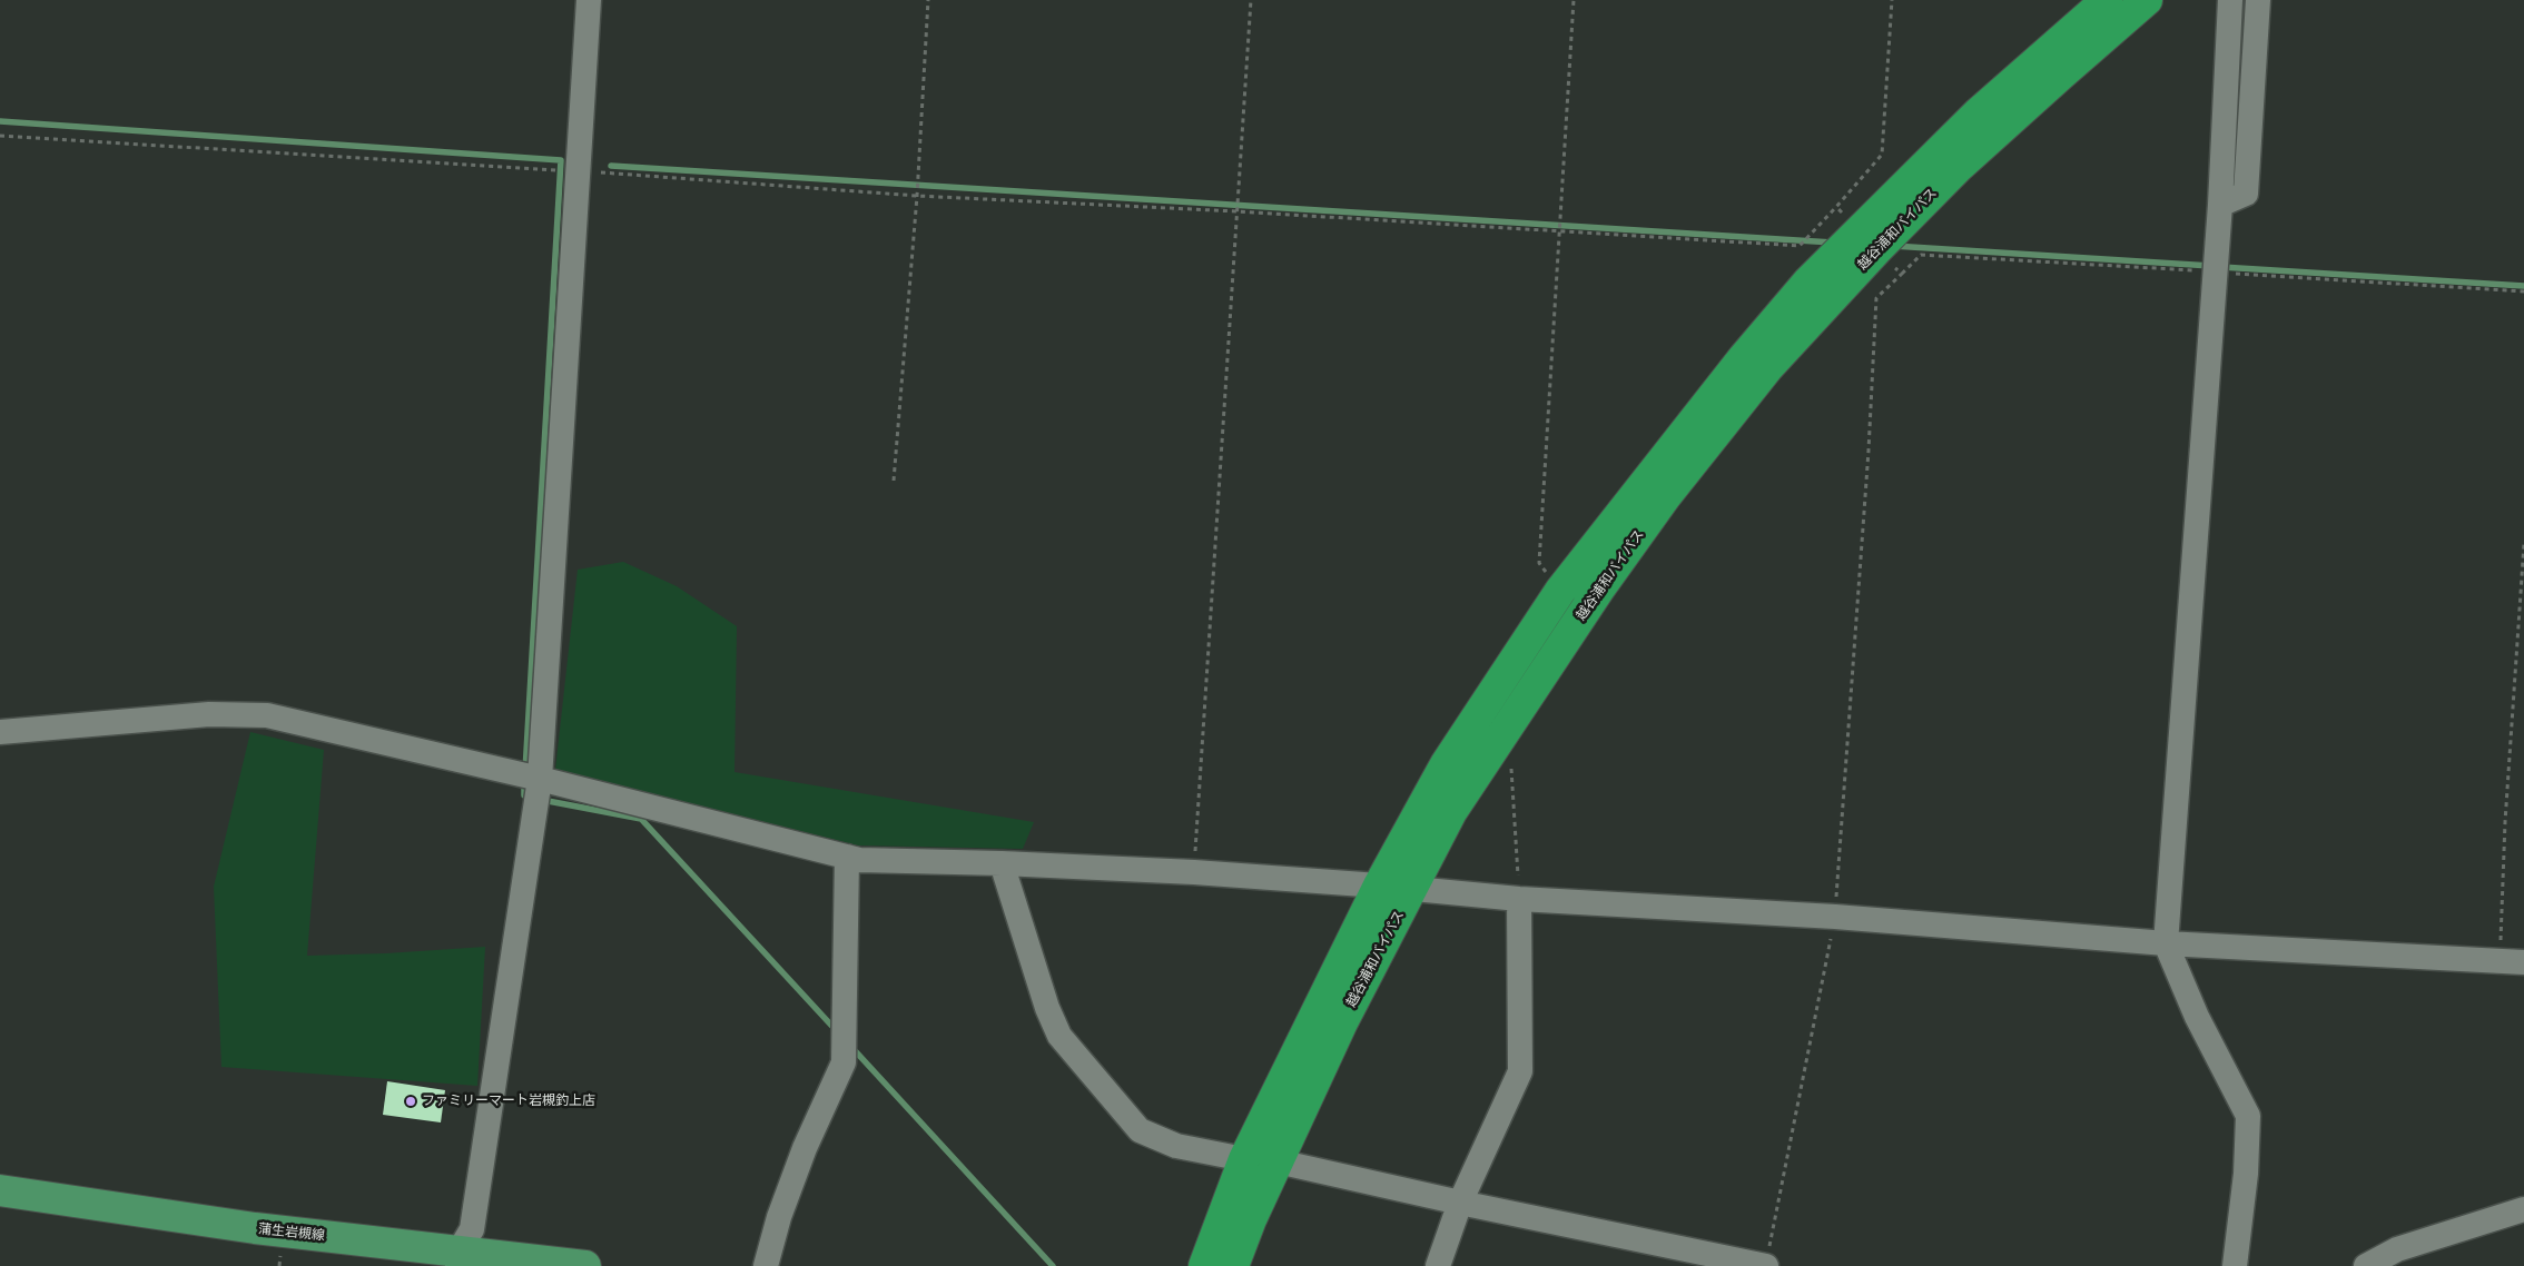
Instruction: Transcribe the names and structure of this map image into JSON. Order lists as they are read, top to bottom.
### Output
{
  "streets": {
    "highway": ["越谷浦和バイパス"],
    "main road": ["蒲生岩槻線"]
  },
  "places": ["ファミリーマート岩槻釣上店"]
}
